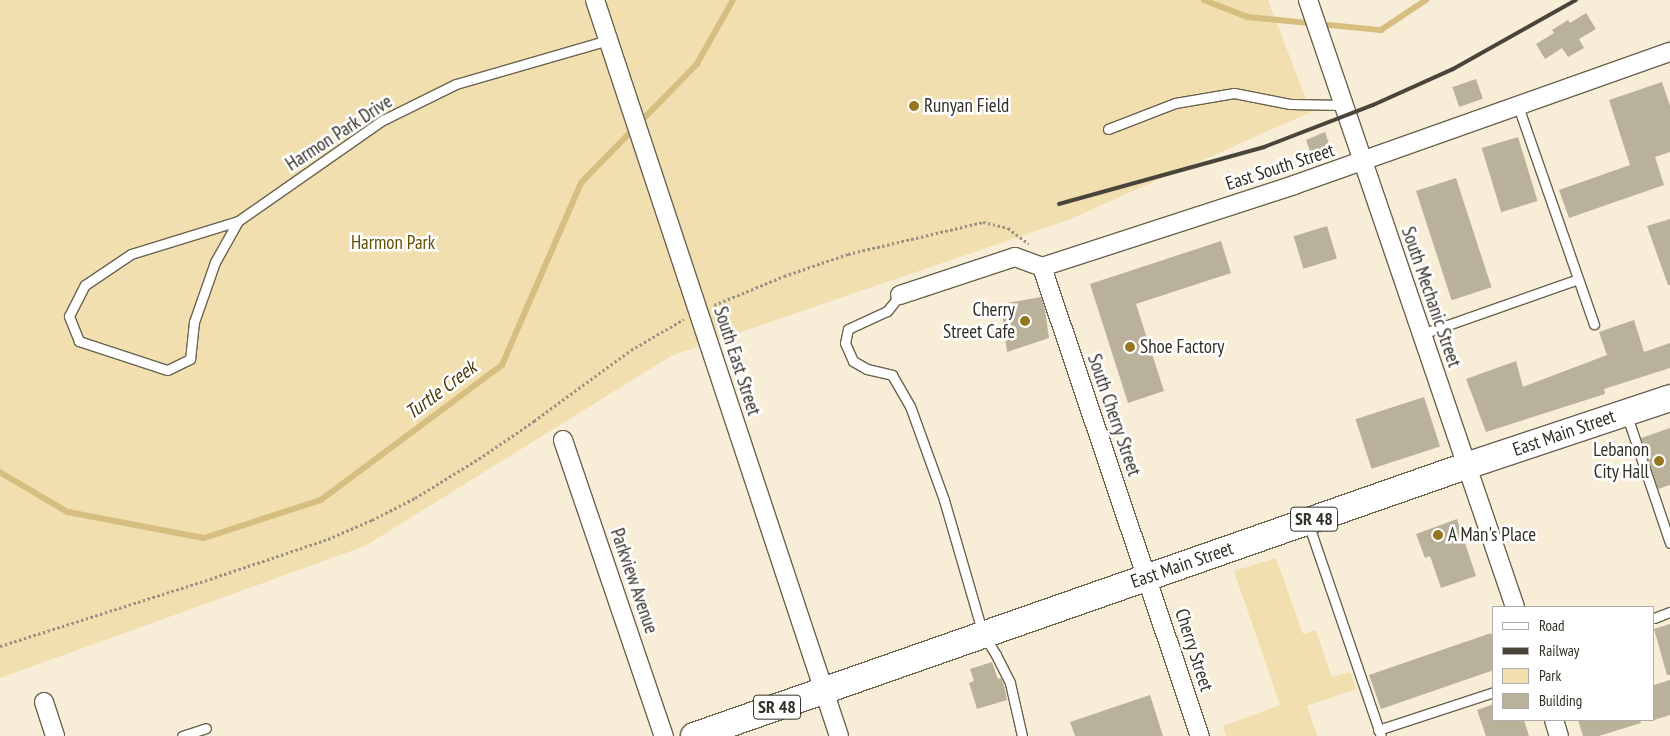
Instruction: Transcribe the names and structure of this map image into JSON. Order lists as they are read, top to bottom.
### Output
{
  "streets": {
    "main road": ["East Main Street", "SR 48"],
    "street": [
      "East South Street",
      "South Mechanic Street",
      "South East Street",
      "South Cherry Street",
      "Parkview Avenue",
      "Cherry Street"
    ],
    "lane": ["Harmon Park Drive"]
  },
  "crossings": [
    ["Harmon Park Drive", "South East Street"],
    ["East South Street", "South Mechanic Street"],
    ["East South Street", "South Cherry Street"],
    ["South Mechanic Street", "East Main Street"],
    ["South East Street", "East Main Street"],
    ["South Cherry Street", "East Main Street"],
    ["South Cherry Street", "Cherry Street"],
    ["East Main Street", "Cherry Street"]
  ],
  "water": ["Turtle Creek"],
  "parks": ["Harmon Park"],
  "places": [
    "Runyan Field",
    "Cherry Street Cafe",
    "Shoe Factory",
    "Lebanon City Hall",
    "A Man's Place"
  ],
  "legend": [
    "Road",
    "Railway",
    "Park",
    "Building"
  ]
}
